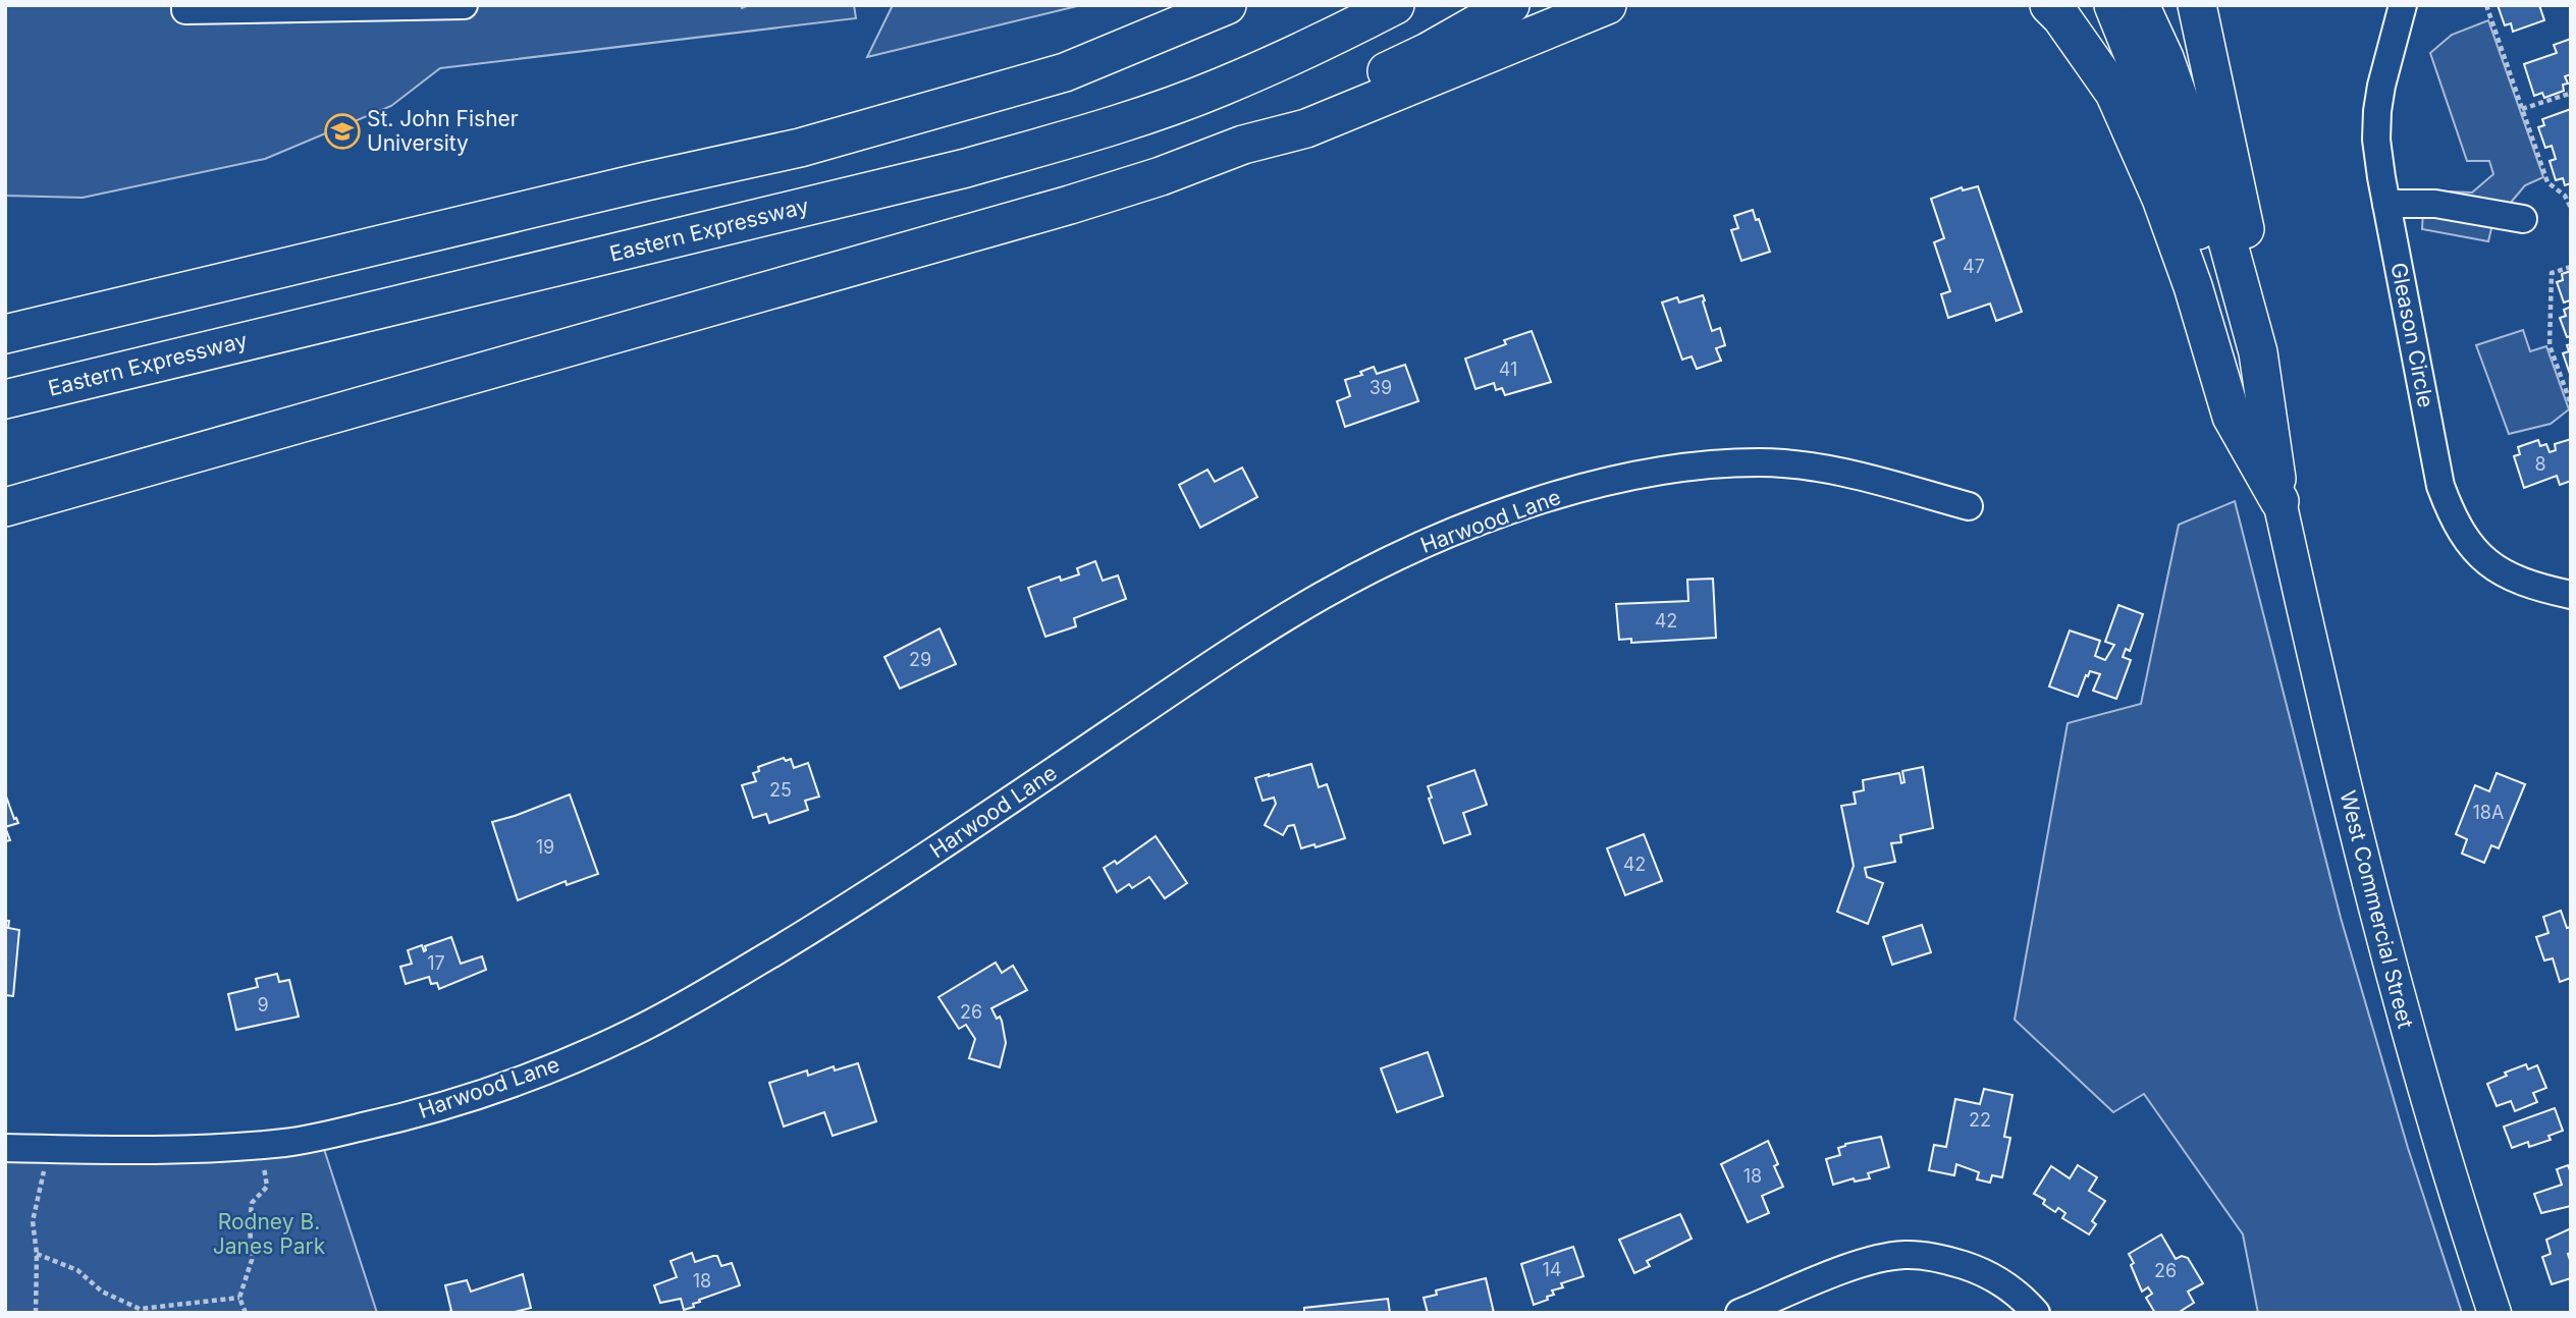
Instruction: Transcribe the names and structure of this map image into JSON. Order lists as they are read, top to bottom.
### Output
{
  "streets": {
    "highway": ["Eastern Expressway"],
    "main road": ["West Commercial Street"],
    "street": ["Gleason Circle", "Harwood Lane"]
  },
  "parks": ["Rodney B. Janes Park"],
  "places": {
    "school or university": ["St. John Fisher University"]
  },
  "house_numbers": [
    "47",
    "41",
    "39",
    "8",
    "42",
    "29",
    "25",
    "18A",
    "19",
    "42",
    "17",
    "9",
    "26",
    "22",
    "18",
    "14",
    "26",
    "18"
  ]
}
